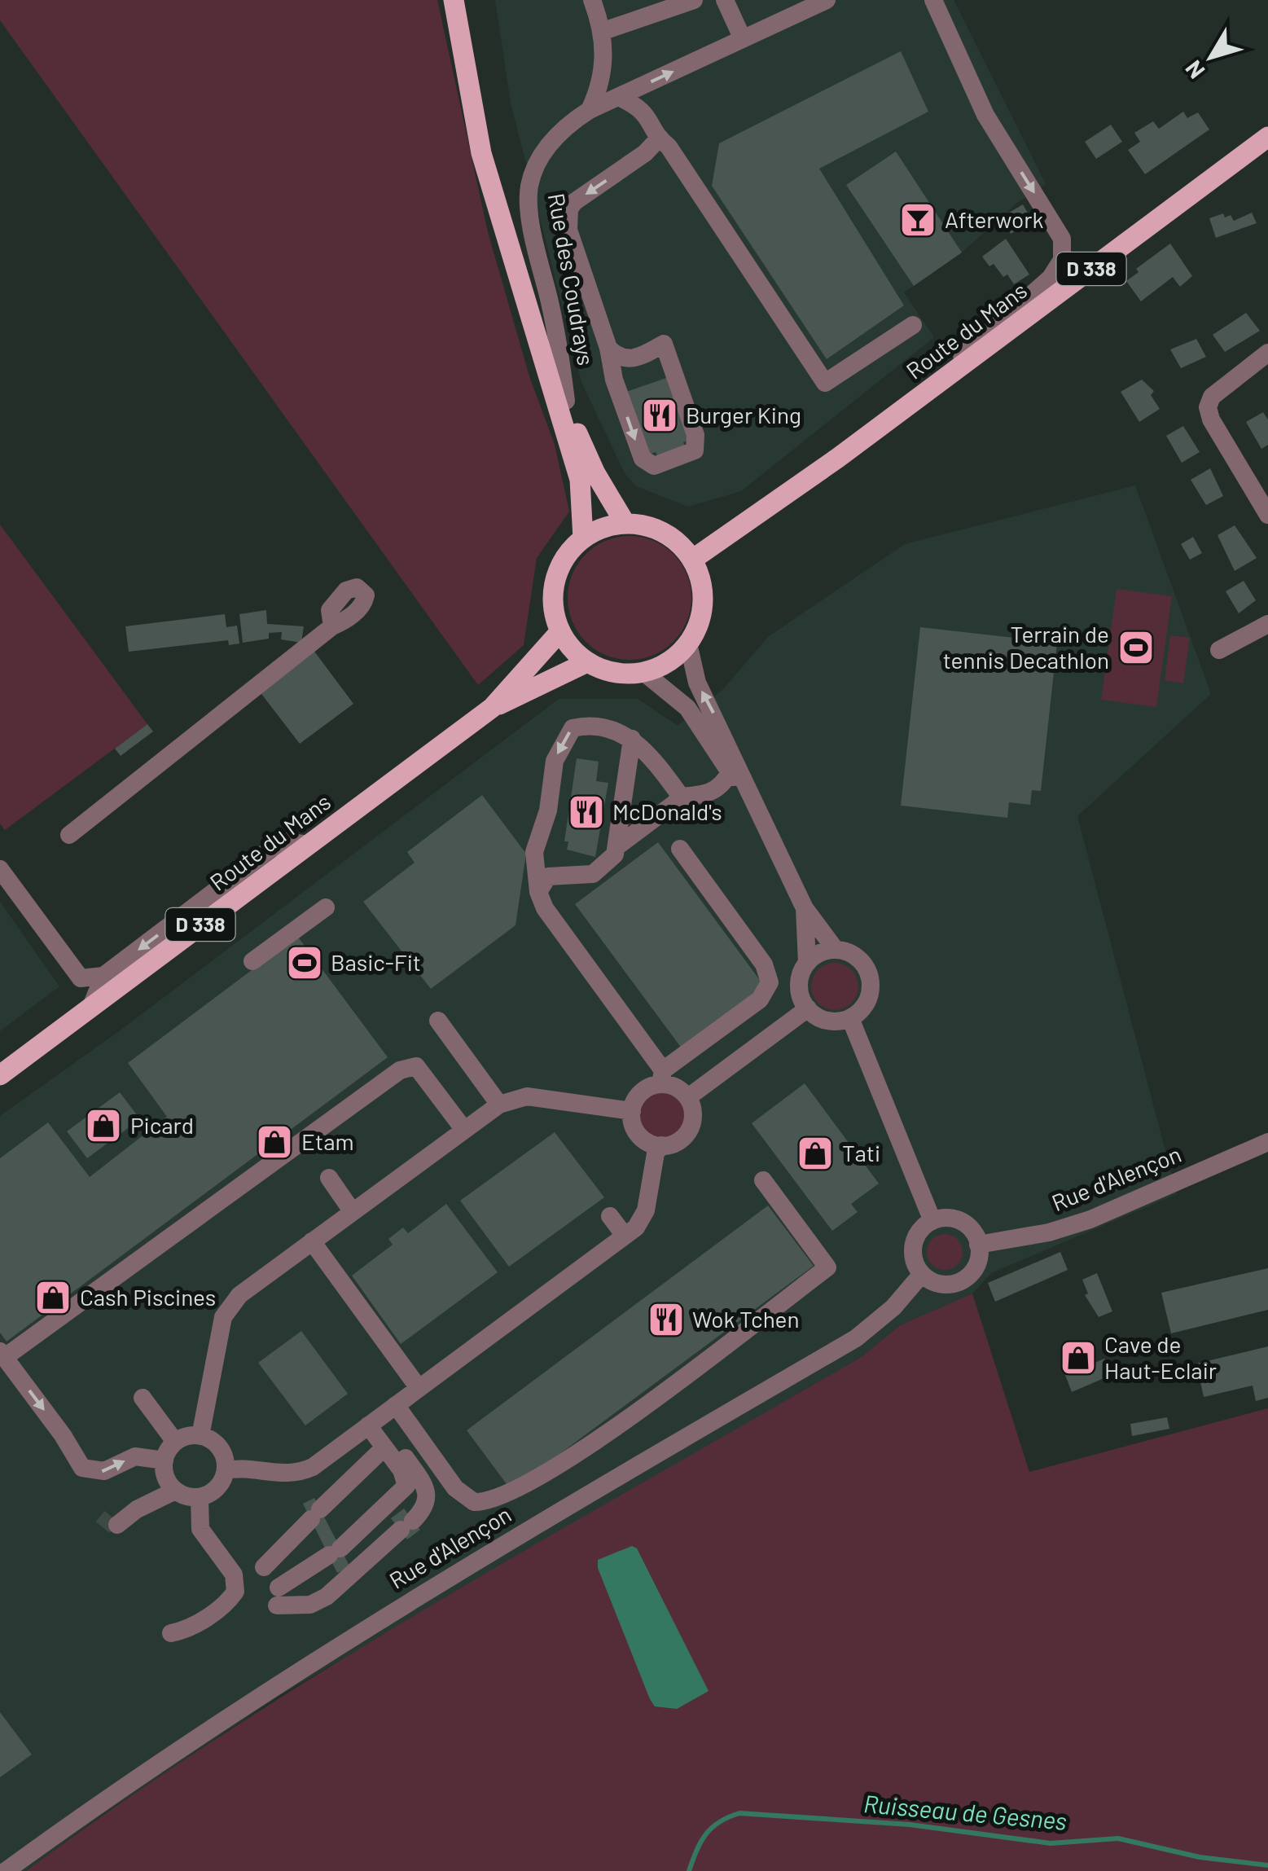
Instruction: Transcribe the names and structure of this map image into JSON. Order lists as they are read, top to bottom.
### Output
{
  "streets": {
    "main road": ["D 338", "Route du Mans"],
    "street": ["Rue des Coudrays", "Rue d'Alençon"]
  },
  "water": ["Ruisseau de Gesnes"],
  "places": {
    "bar": ["Afterwork"],
    "restaurant": ["Burger King", "McDonald's", "Wok Tchen"],
    "sports": ["Terrain de tennis Decathlon", "Basic-Fit"],
    "shop": [
      "Picard",
      "Etam",
      "Tati",
      "Cash Piscines",
      "Cave de Haut-Eclair"
    ]
  },
  "north": "bottom left"
}
